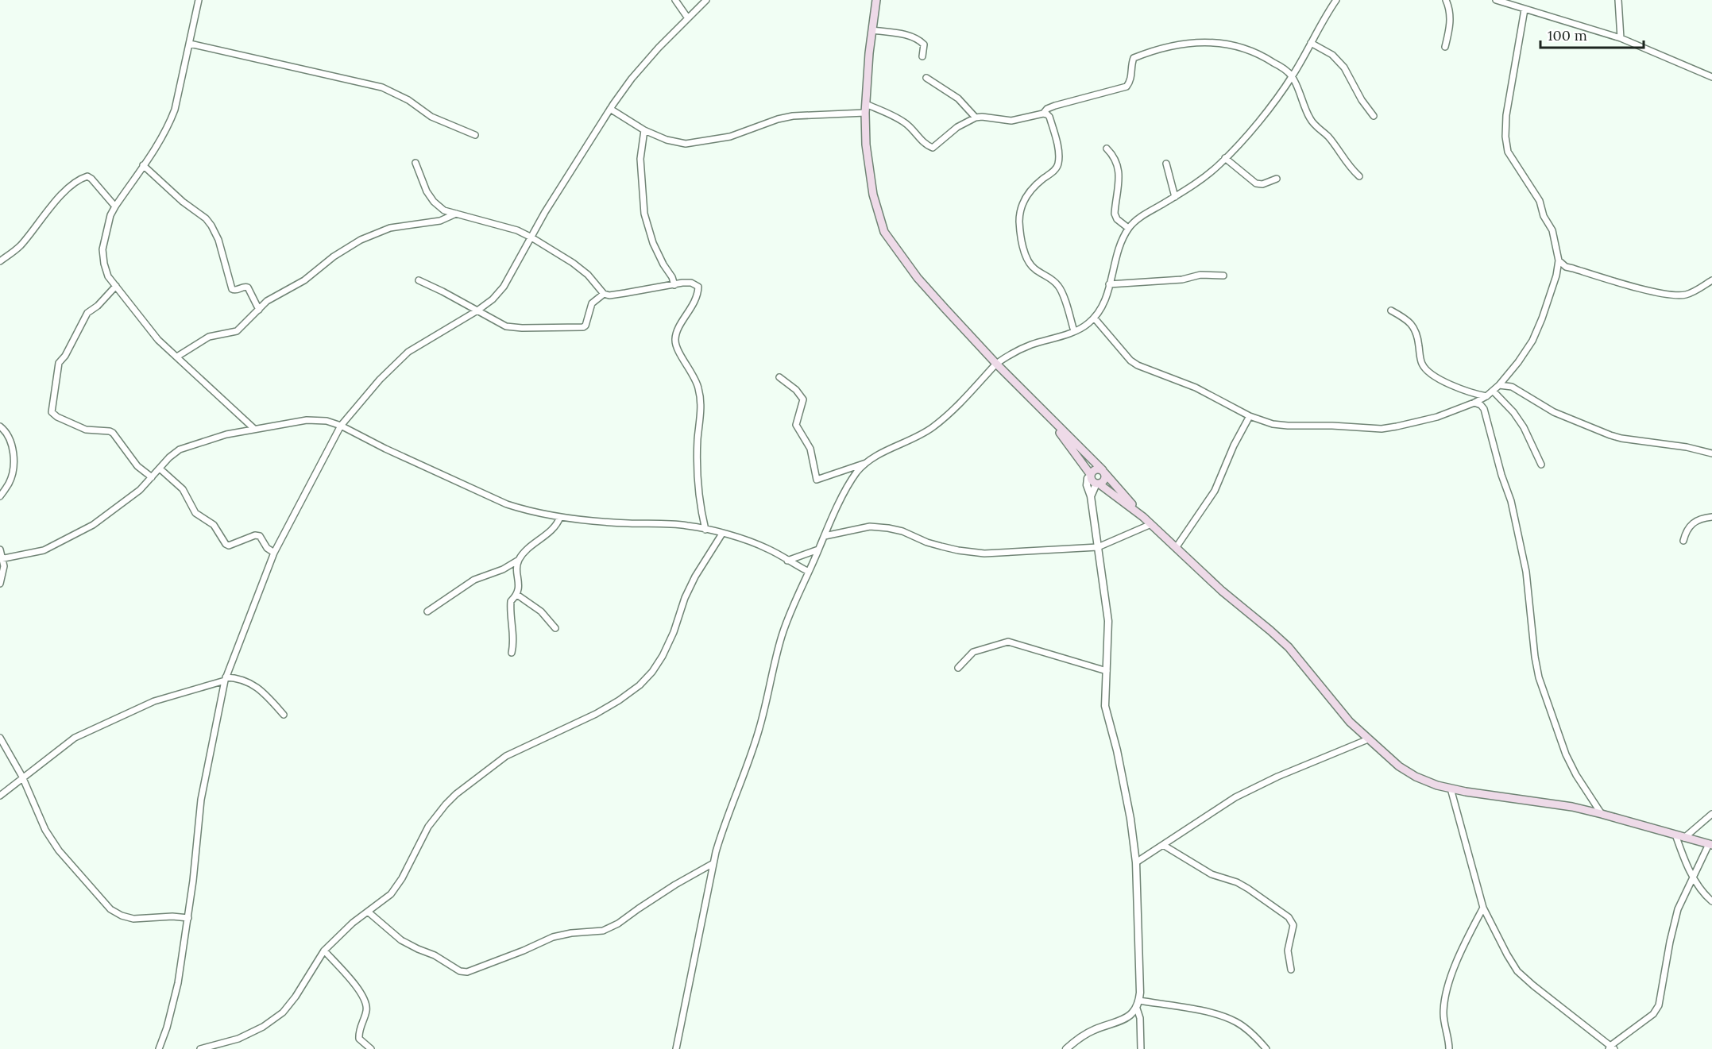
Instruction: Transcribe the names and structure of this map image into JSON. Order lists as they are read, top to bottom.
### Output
{
  "scale_bar": "100 m"
}
